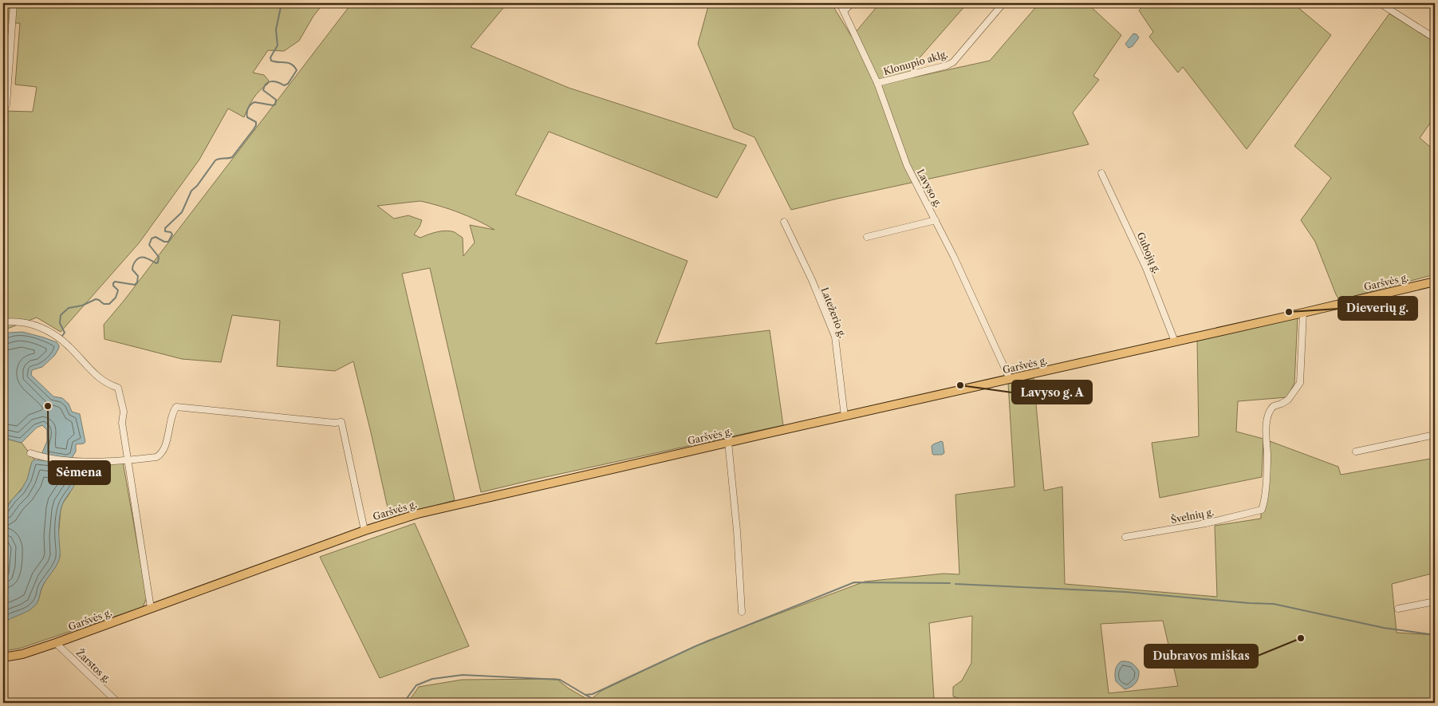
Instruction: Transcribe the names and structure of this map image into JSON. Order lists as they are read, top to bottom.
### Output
{
  "streets": {
    "main road": ["Garšvės g."],
    "street": [
      "Klonupio aklg.",
      "Lavyso g.",
      "Gubojų g.",
      "Latežerio g.",
      "Švelnių g.",
      "Žarstos g."
    ]
  },
  "crossings": [
    ["Klonupio aklg.", "Lavyso g."],
    ["Lavyso g.", "Garšvės g."],
    ["Gubojų g.", "Garšvės g."],
    ["Garšvės g.", "Latežerio g."],
    ["Garšvės g.", "Švelnių g."],
    ["Garšvės g.", "Žarstos g."]
  ],
  "places": [
    "Dieverių g.",
    "Lavyso g. A",
    "Sėmena",
    "Dubravos miškas"
  ]
}
